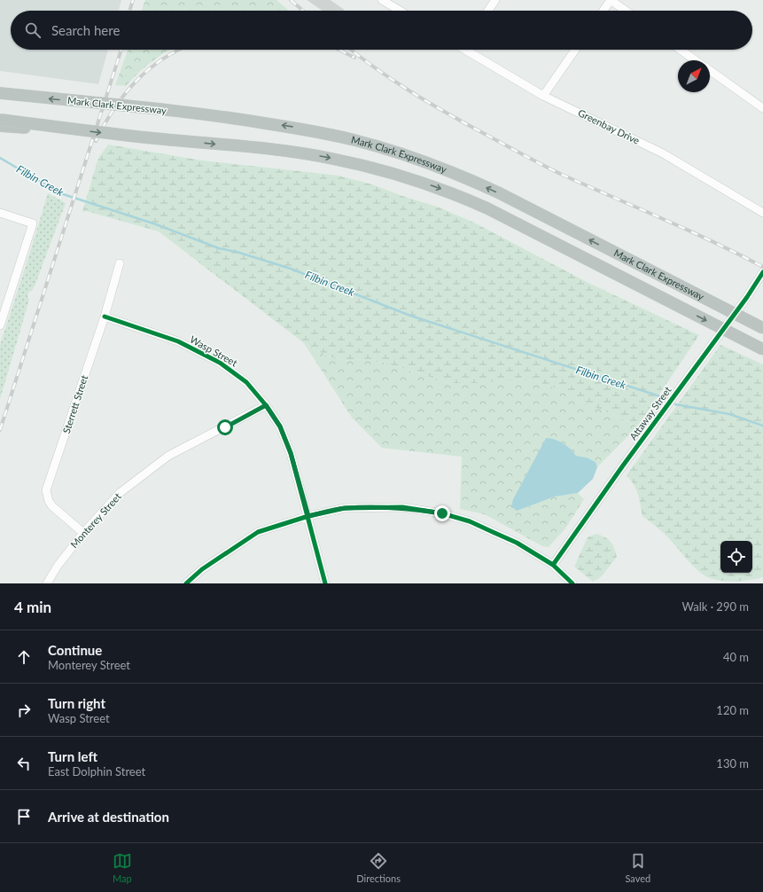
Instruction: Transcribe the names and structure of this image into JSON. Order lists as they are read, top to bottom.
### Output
{
  "streets": {
    "highway": ["Mark Clark Expressway"],
    "street": [
      "Greenbay Drive",
      "Wasp Street",
      "Sterrett Street",
      "Attaway Street",
      "Monterey Street"
    ]
  },
  "crossings": [
    ["Wasp Street", "Sterrett Street"],
    ["Wasp Street", "Monterey Street"],
    ["Sterrett Street", "Monterey Street"]
  ],
  "water": ["Filbin Creek"],
  "north": "top right",
  "page": {
    "search": "Search here",
    "heading": ["4 min", "Walk · 290 m"],
    "list": [
      ["Continue", "Monterey Street", "40 m"],
      ["Turn right", "Wasp Street", "120 m"],
      ["Turn left", "East Dolphin Street", "130 m"],
      "Arrive at destination"
    ],
    "nav": ["Map", "Directions", "Saved"]
  }
}
